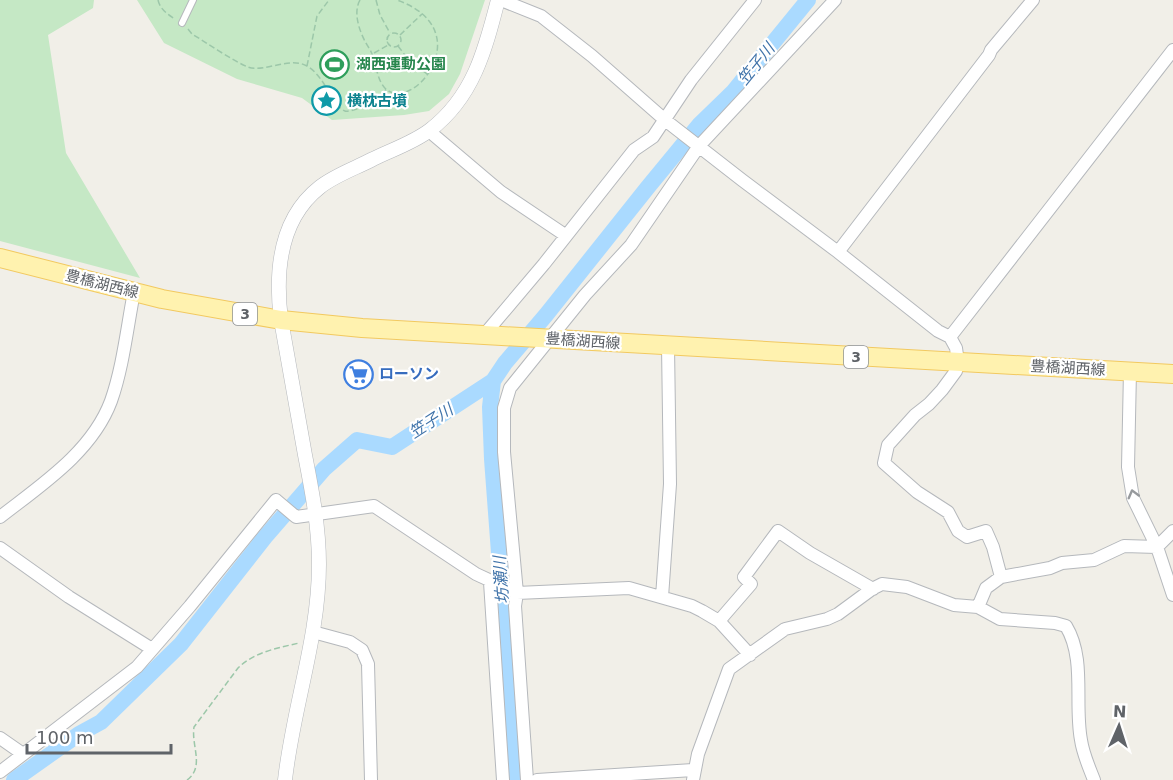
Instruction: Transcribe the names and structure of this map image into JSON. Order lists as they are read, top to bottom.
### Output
{
  "streets": {
    "main road": ["豊橋湖西線", "3"]
  },
  "water": ["笠子川", "坊瀬川"],
  "places": {
    "sports": ["湖西運動公園"],
    "place": ["横枕古墳"],
    "supermarket": ["ローソン"]
  },
  "scale_bar": "100 m",
  "north": "top"
}
